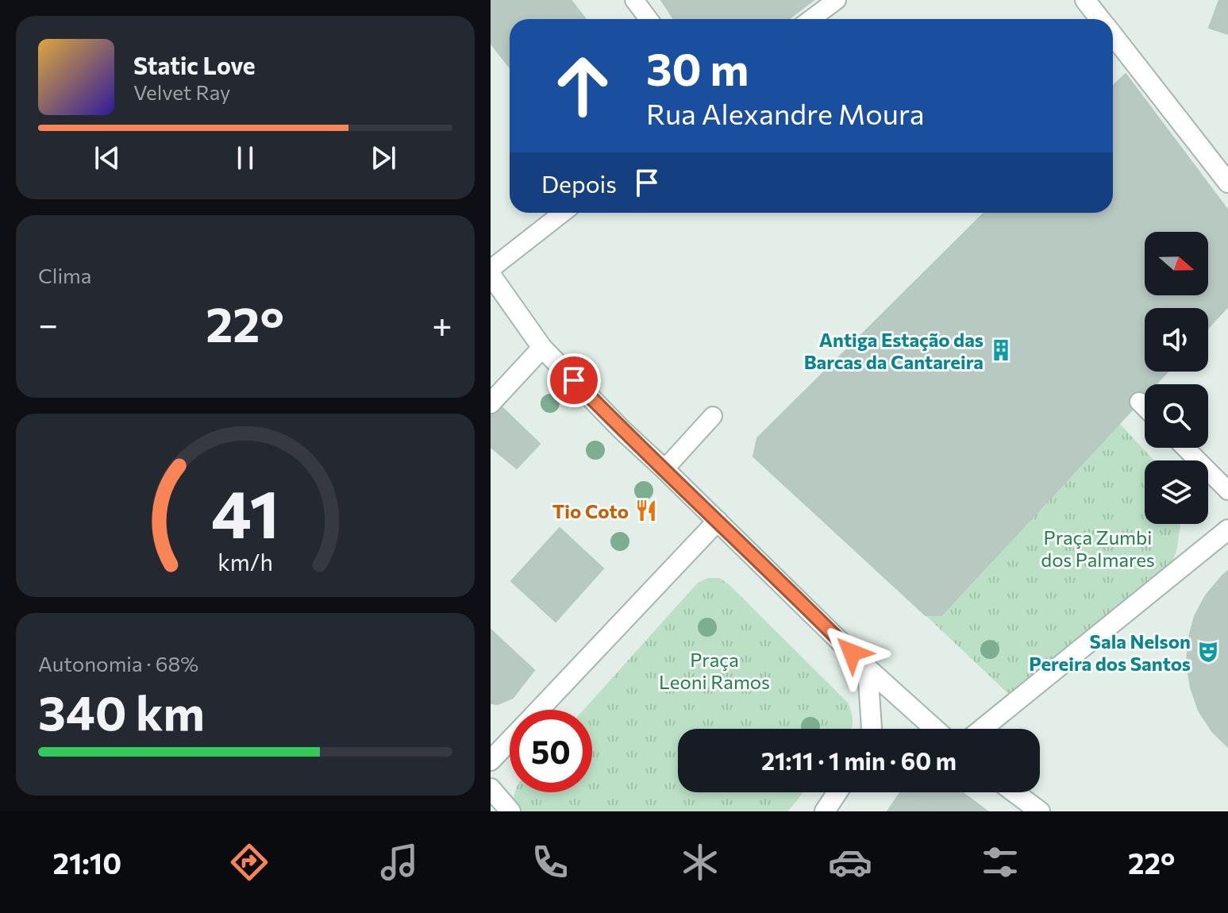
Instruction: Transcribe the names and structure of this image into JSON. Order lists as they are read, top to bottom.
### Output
{
  "parks": ["Praça Zumbi dos Palmares", "Praça Leoni Ramos"],
  "places": {
    "building": ["Antiga Estação das Barcas da Cantareira"],
    "restaurant": ["Tio Coto"],
    "theatre": ["Sala Nelson Pereira dos Santos"]
  },
  "north": "right",
  "page": {
    "turn": ["30 m", "Rua Alexandre Moura"],
    "song": ["Static Love", "Velvet Ray"],
    "then": "Depois",
    "tile": [
      "Clima",
      ["Autonomia · 68%", "340 km"]
    ],
    "heat": ["−", "22°", "+"],
    "limit": "50",
    "trip": "21:11 · 1 min · 60 m",
    "tabs": ["21:10", "22°"],
    "gauge": ["41", "km/h"]
  }
}
